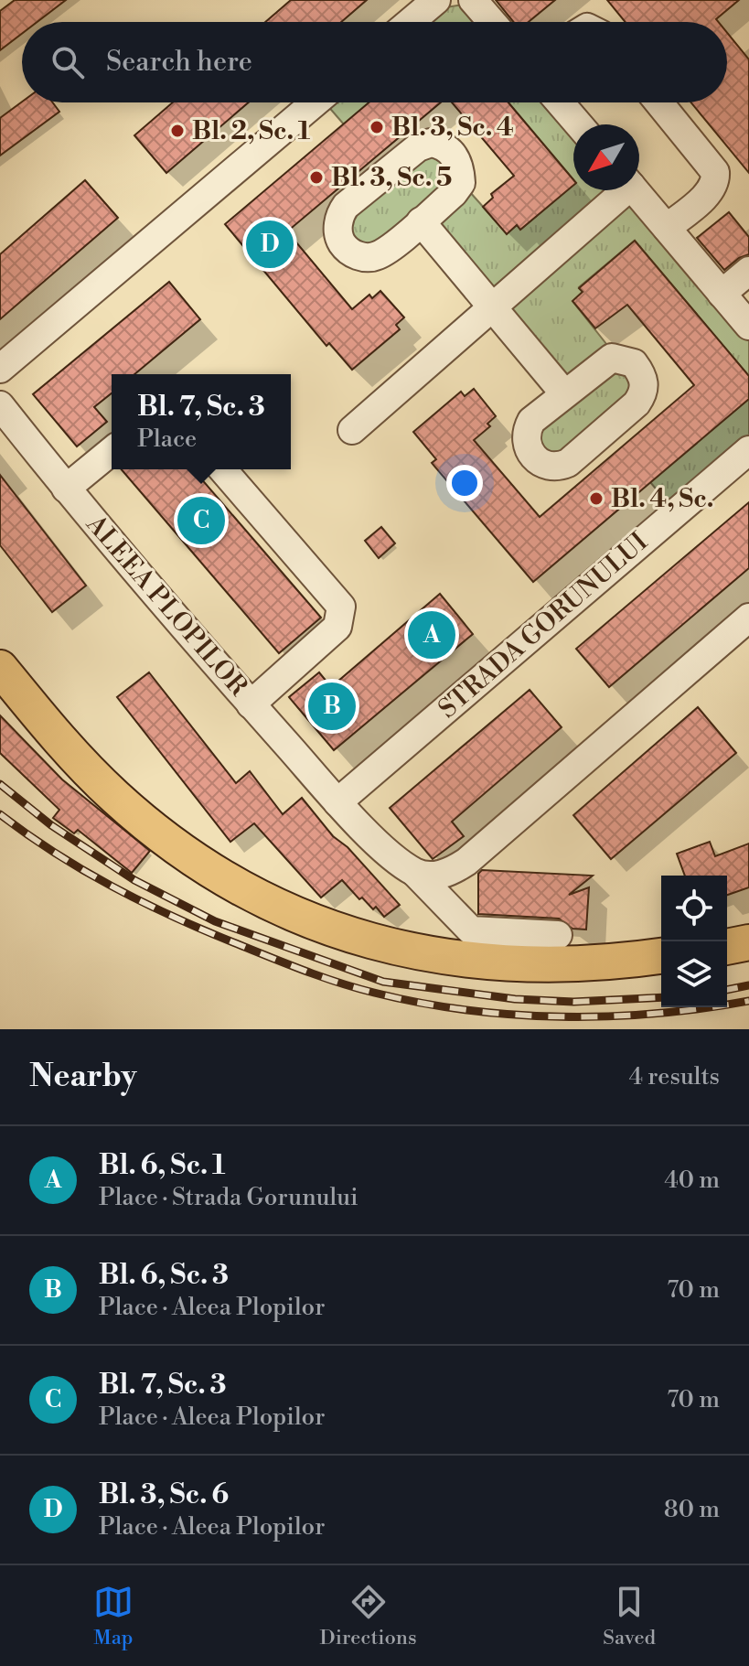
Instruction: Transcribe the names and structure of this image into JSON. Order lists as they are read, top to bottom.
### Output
{
  "streets": {
    "street": ["ALEEA PLOPILOR", "STRADA GORUNULUI"]
  },
  "crossings": [
    ["ALEEA PLOPILOR", "STRADA GORUNULUI"]
  ],
  "places": [
    "Bl. 3, Sc. 4",
    "Bl. 2, Sc. 1",
    "Bl. 3, Sc. 5",
    "Bl. 4, Sc."
  ],
  "north": "bottom left",
  "page": {
    "search": "Search here",
    "pins": [
      "D",
      "C",
      "A",
      "B"
    ],
    "popup": ["Bl. 7, Sc. 3", "Place"],
    "heading": ["Nearby", "4 results"],
    "list": [
      {
        "mark": "A",
        "name": "Bl. 6, Sc. 1",
        "note": "Place · Strada Gorunului",
        "value": "40 m"
      },
      {
        "mark": "B",
        "name": "Bl. 6, Sc. 3",
        "note": "Place · Aleea Plopilor",
        "value": "70 m"
      },
      {
        "mark": "C",
        "name": "Bl. 7, Sc. 3",
        "note": "Place · Aleea Plopilor",
        "value": "70 m"
      },
      {
        "mark": "D",
        "name": "Bl. 3, Sc. 6",
        "note": "Place · Aleea Plopilor",
        "value": "80 m"
      }
    ],
    "nav": ["Map", "Directions", "Saved"]
  }
}
